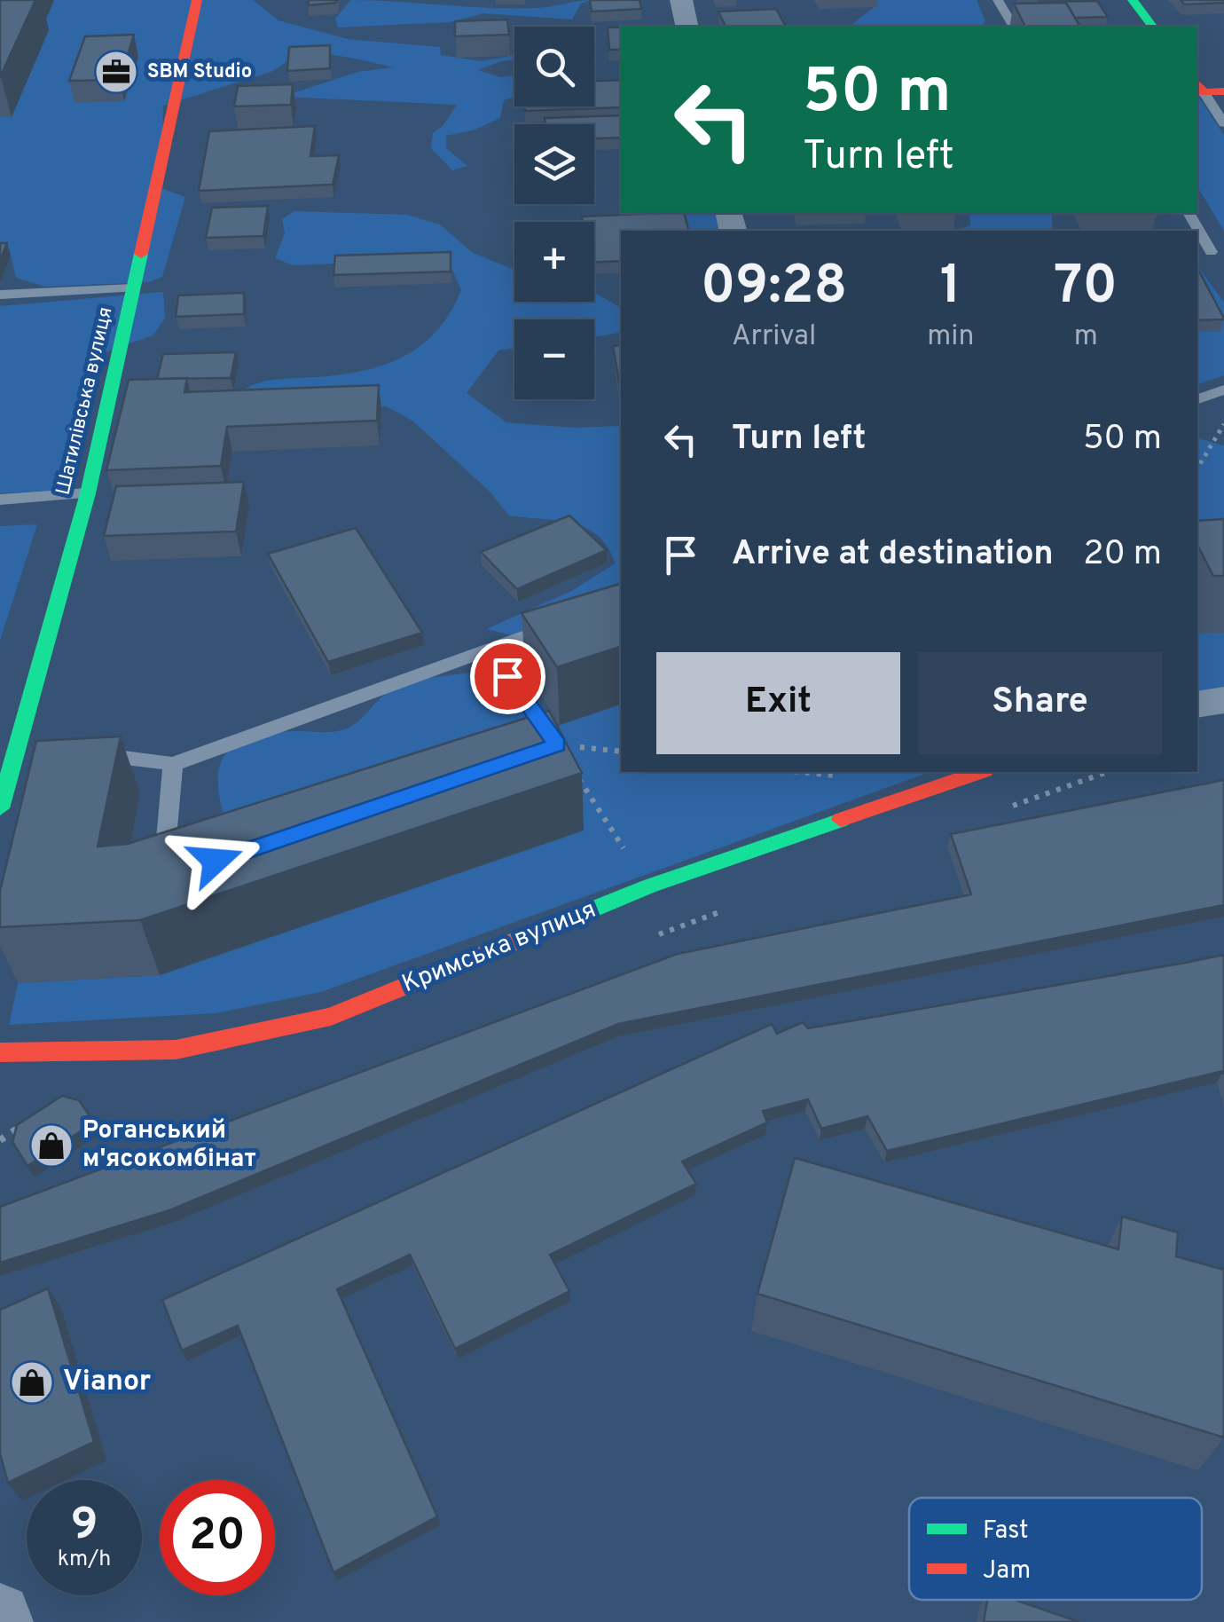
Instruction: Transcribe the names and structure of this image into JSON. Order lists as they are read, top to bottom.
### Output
{
  "streets": {
    "street": ["Шатилівська вулиця", "Кримська вулиця"]
  },
  "places": {
    "office": ["SBM Studio"],
    "shop": ["Роганський м'ясокомбінат", "Vianor"]
  },
  "legend": ["Fast", "Jam"],
  "page": {
    "map_buttons": ["+", "−"],
    "turn": ["50 m", "Turn left"],
    "eta": [
      "09:28",
      "Arrival",
      "1",
      "min",
      "70",
      "m"
    ],
    "list": [
      {
        "name": "Turn left",
        "value": "50 m"
      },
      {
        "name": "Arrive at destination",
        "value": "20 m"
      }
    ],
    "buttons": ["Exit", "Share"],
    "speed": "9 km/h",
    "limit": "20"
  }
}
